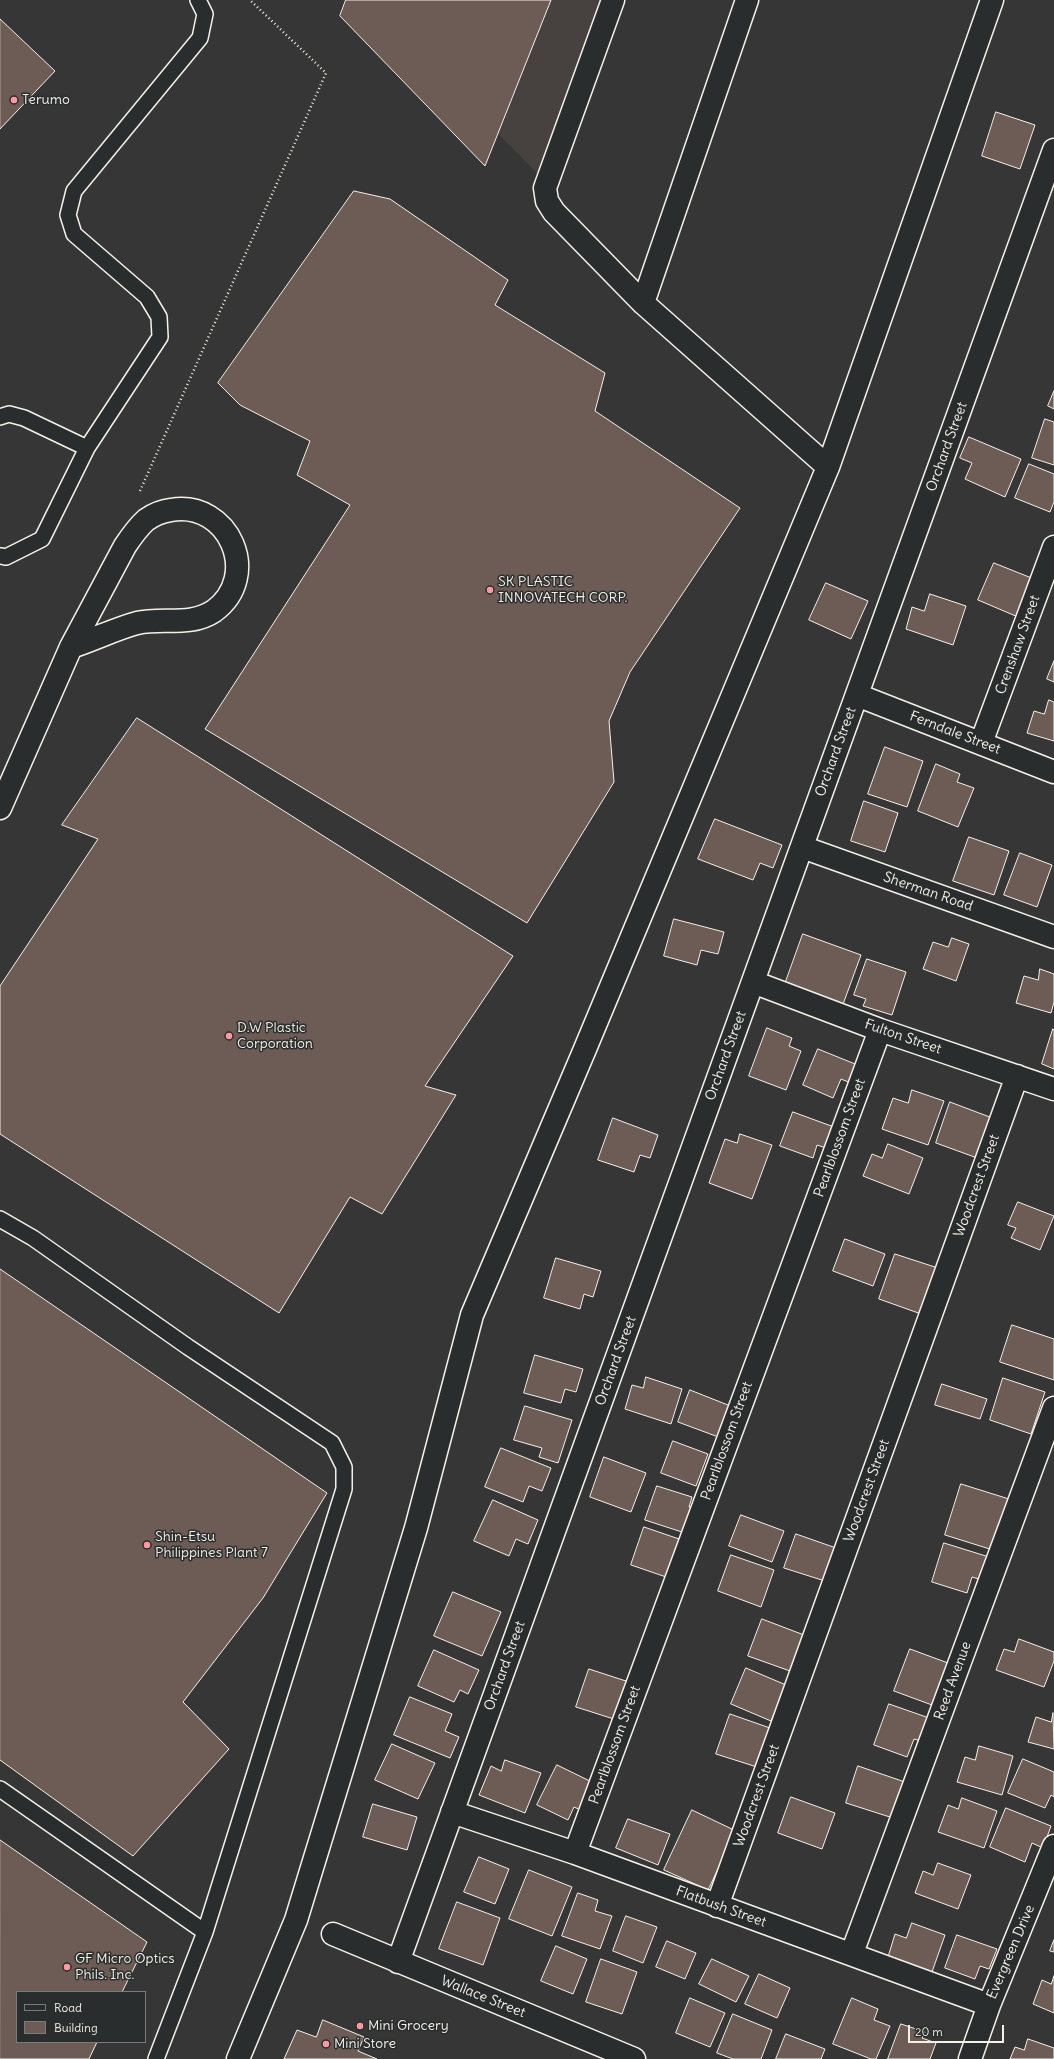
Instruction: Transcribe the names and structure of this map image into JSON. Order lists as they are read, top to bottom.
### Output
{
  "streets": {
    "street": [
      "Orchard Street",
      "Crenshaw Street",
      "Ferndale Street",
      "Sherman Road",
      "Fulton Street",
      "Pearlblossom Street",
      "Woodcrest Street",
      "Reed Avenue",
      "Flatbush Street",
      "Evergreen Drive",
      "Wallace Street"
    ]
  },
  "crossings": [
    ["Orchard Street", "Ferndale Street"],
    ["Orchard Street", "Sherman Road"],
    ["Orchard Street", "Fulton Street"],
    ["Orchard Street", "Flatbush Street"],
    ["Orchard Street", "Wallace Street"],
    ["Crenshaw Street", "Ferndale Street"],
    ["Fulton Street", "Pearlblossom Street"],
    ["Fulton Street", "Woodcrest Street"],
    ["Pearlblossom Street", "Flatbush Street"],
    ["Woodcrest Street", "Flatbush Street"],
    ["Reed Avenue", "Flatbush Street"],
    ["Flatbush Street", "Evergreen Drive"]
  ],
  "places": [
    "Terumo",
    "SK PLASTIC INNOVATECH CORP.",
    "D.W Plastic Corporation",
    "Shin-Etsu Philippines Plant 7",
    "GF Micro Optics Phils. Inc.",
    "Mini Grocery",
    "Mini Store"
  ],
  "legend": ["Road", "Building"],
  "scale_bar": "20 m"
}
